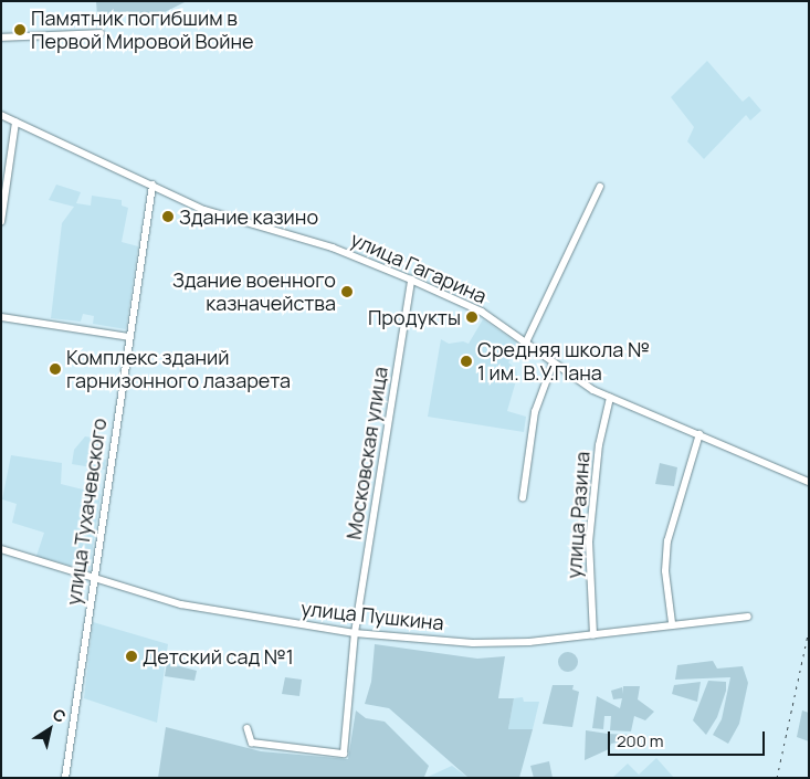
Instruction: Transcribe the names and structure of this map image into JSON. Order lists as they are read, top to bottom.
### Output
{
  "streets": {
    "street": [
      "улица Гагарина",
      "Московская улица",
      "улица Тухачевского",
      "улица Разина",
      "улица Пушкина"
    ]
  },
  "crossings": [
    ["улица Гагарина", "Московская улица"],
    ["улица Гагарина", "улица Тухачевского"],
    ["улица Гагарина", "улица Разина"],
    ["Московская улица", "улица Пушкина"],
    ["улица Тухачевского", "улица Пушкина"],
    ["улица Разина", "улица Пушкина"]
  ],
  "places": [
    "Памятник погибшим в Первой Мировой Войне",
    "Здание казино",
    "Здание военного казначейства",
    "Продукты",
    "Средняя школа № 1 им. В.У.Пана",
    "Комплекс зданий гарнизонного лазарета",
    "Детский сад №1"
  ],
  "scale_bar": "200 m",
  "north": "top right"
}
